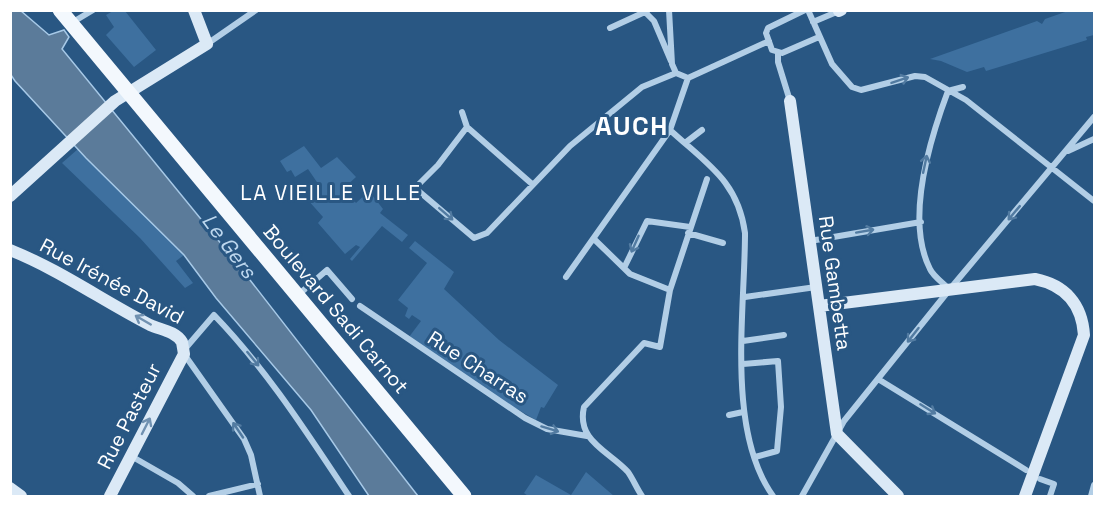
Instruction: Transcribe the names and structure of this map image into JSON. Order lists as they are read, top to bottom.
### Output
{
  "streets": {
    "main road": [
      "Rue Irénée David",
      "Rue Gambetta",
      "Boulevard Sadi Carnot",
      "Rue Pasteur"
    ],
    "street": ["Rue Charras"]
  },
  "crossings": [
    ["Rue Irénée David", "Rue Pasteur"]
  ],
  "one_way": ["Rue Irénée David", "Rue Charras", "Rue Pasteur"],
  "districts": ["AUCH", "LA VIEILLE VILLE"],
  "water": ["Le Gers"]
}
